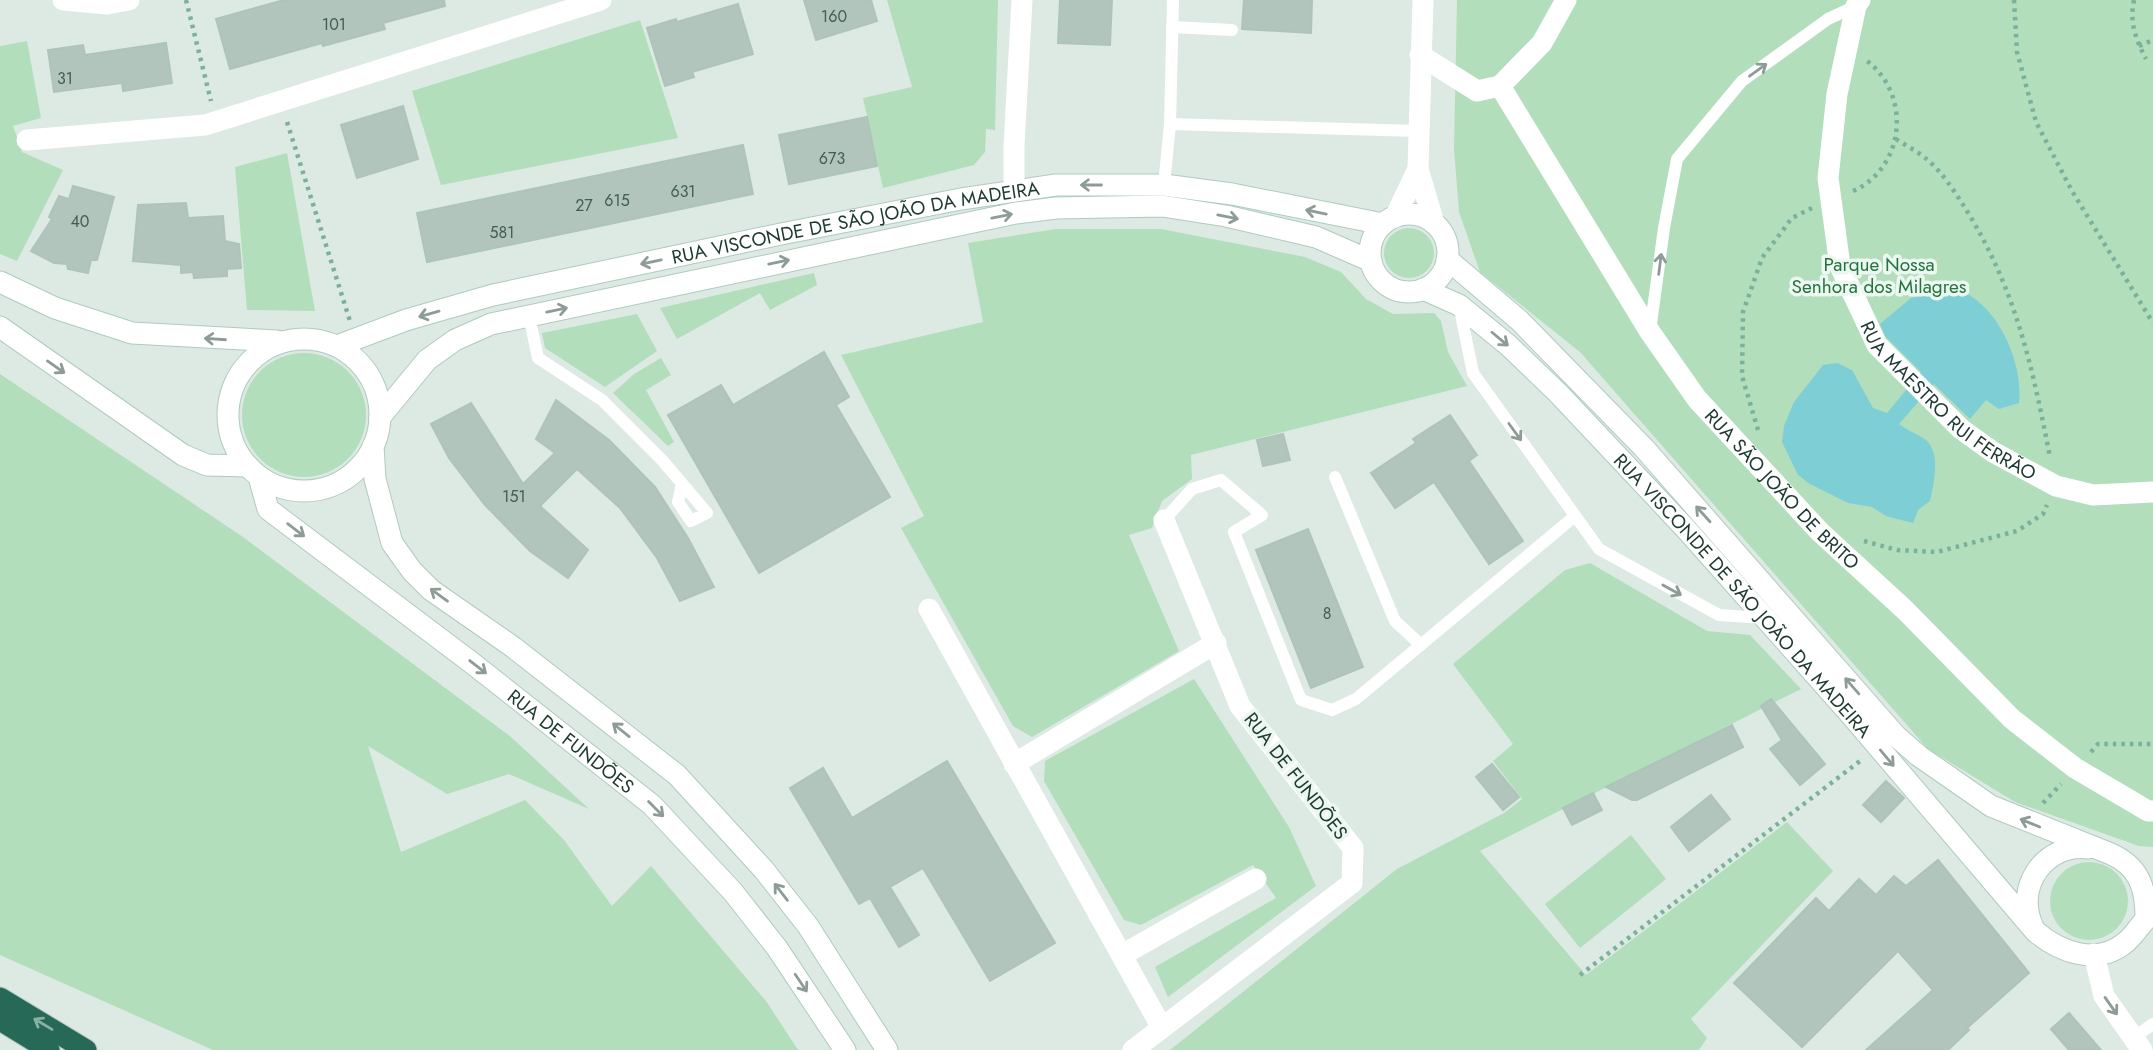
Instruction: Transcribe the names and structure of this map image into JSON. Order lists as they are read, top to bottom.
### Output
{
  "streets": {
    "main road": [
      "RUA VISCONDE DE SÃO JOÃO DA MADEIRA",
      "RUA MAESTRO RUI FERRÃO",
      "RUA SÃO JOÃO DE BRITO",
      "RUA DE FUNDÕES"
    ]
  },
  "crossings": [
    ["RUA VISCONDE DE SÃO JOÃO DA MADEIRA", "RUA DE FUNDÕES"]
  ],
  "parks": ["Parque Nossa Senhora dos Milagres"],
  "house_numbers": [
    "160",
    "101",
    "31",
    "673",
    "631",
    "615",
    "27",
    "40",
    "581",
    "151",
    "8"
  ]
}
